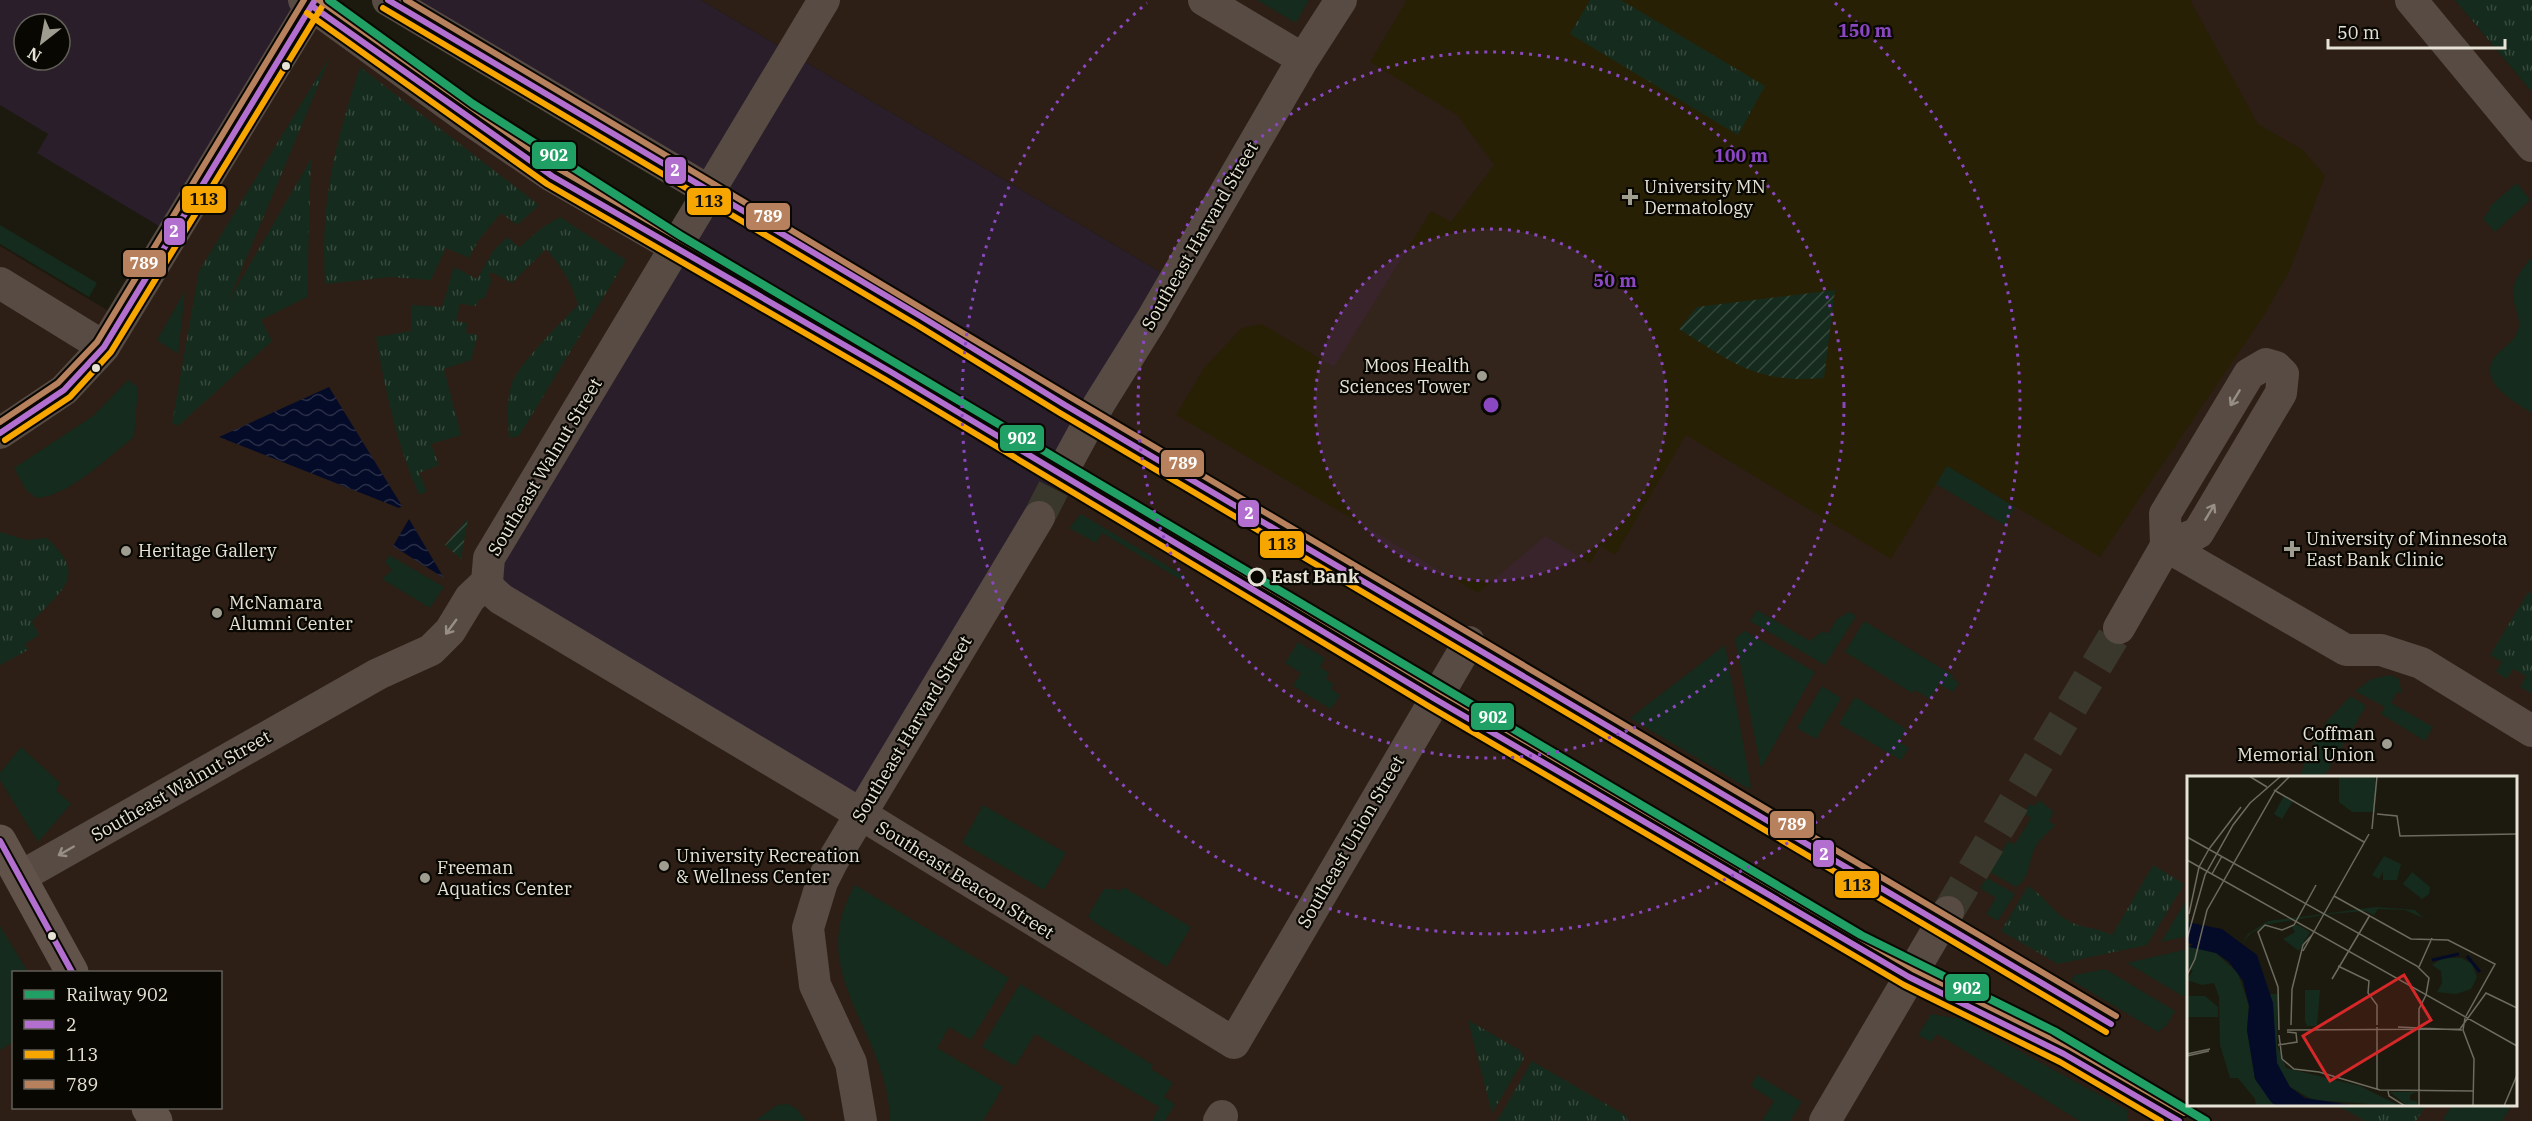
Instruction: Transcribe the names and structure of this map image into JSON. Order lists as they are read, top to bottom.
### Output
{
  "streets": {
    "street": [
      "Southeast Harvard Street",
      "Southeast Walnut Street",
      "Southeast Union Street",
      "Southeast Beacon Street"
    ]
  },
  "crossings": [
    ["Southeast Harvard Street", "Southeast Beacon Street"],
    ["Southeast Walnut Street", "Southeast Beacon Street"],
    ["Southeast Union Street", "Southeast Beacon Street"]
  ],
  "one_way": ["Southeast Walnut Street"],
  "places": {
    "health": ["University MN Dermatology", "University of Minnesota East Bank Clinic"],
    "other": [
      "Moos Health Sciences Tower",
      "Heritage Gallery",
      "East Bank",
      "McNamara Alumni Center",
      "Coffman Memorial Union",
      "University Recreation & Wellness Center",
      "Freeman Aquatics Center"
    ]
  },
  "lines": [
    "rail line 902",
    "transit line 2",
    "transit line 789",
    "transit line 113"
  ],
  "legend": [
    "Railway 902",
    "2",
    "113",
    "789"
  ],
  "scale_bar": "50 m",
  "north": "bottom left",
  "rings": ["150 m", "100 m", "50 m"]
}
